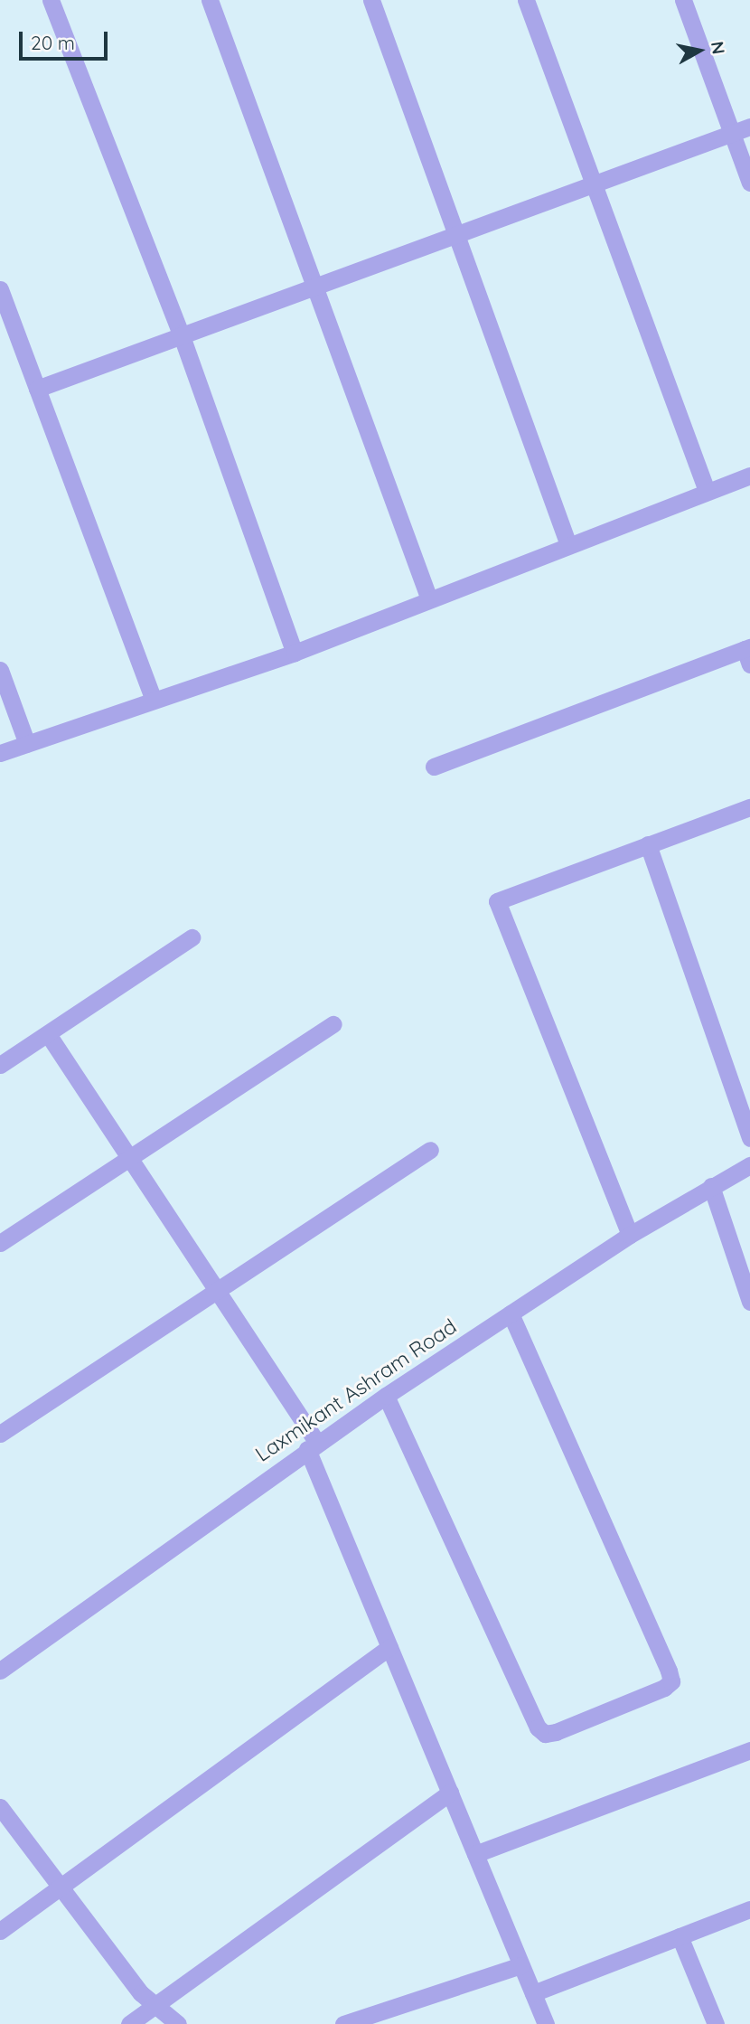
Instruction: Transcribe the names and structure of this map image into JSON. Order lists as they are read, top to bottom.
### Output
{
  "streets": {
    "street": ["Laxmikant Ashram Road"]
  },
  "scale_bar": "20 m",
  "north": "right"
}
